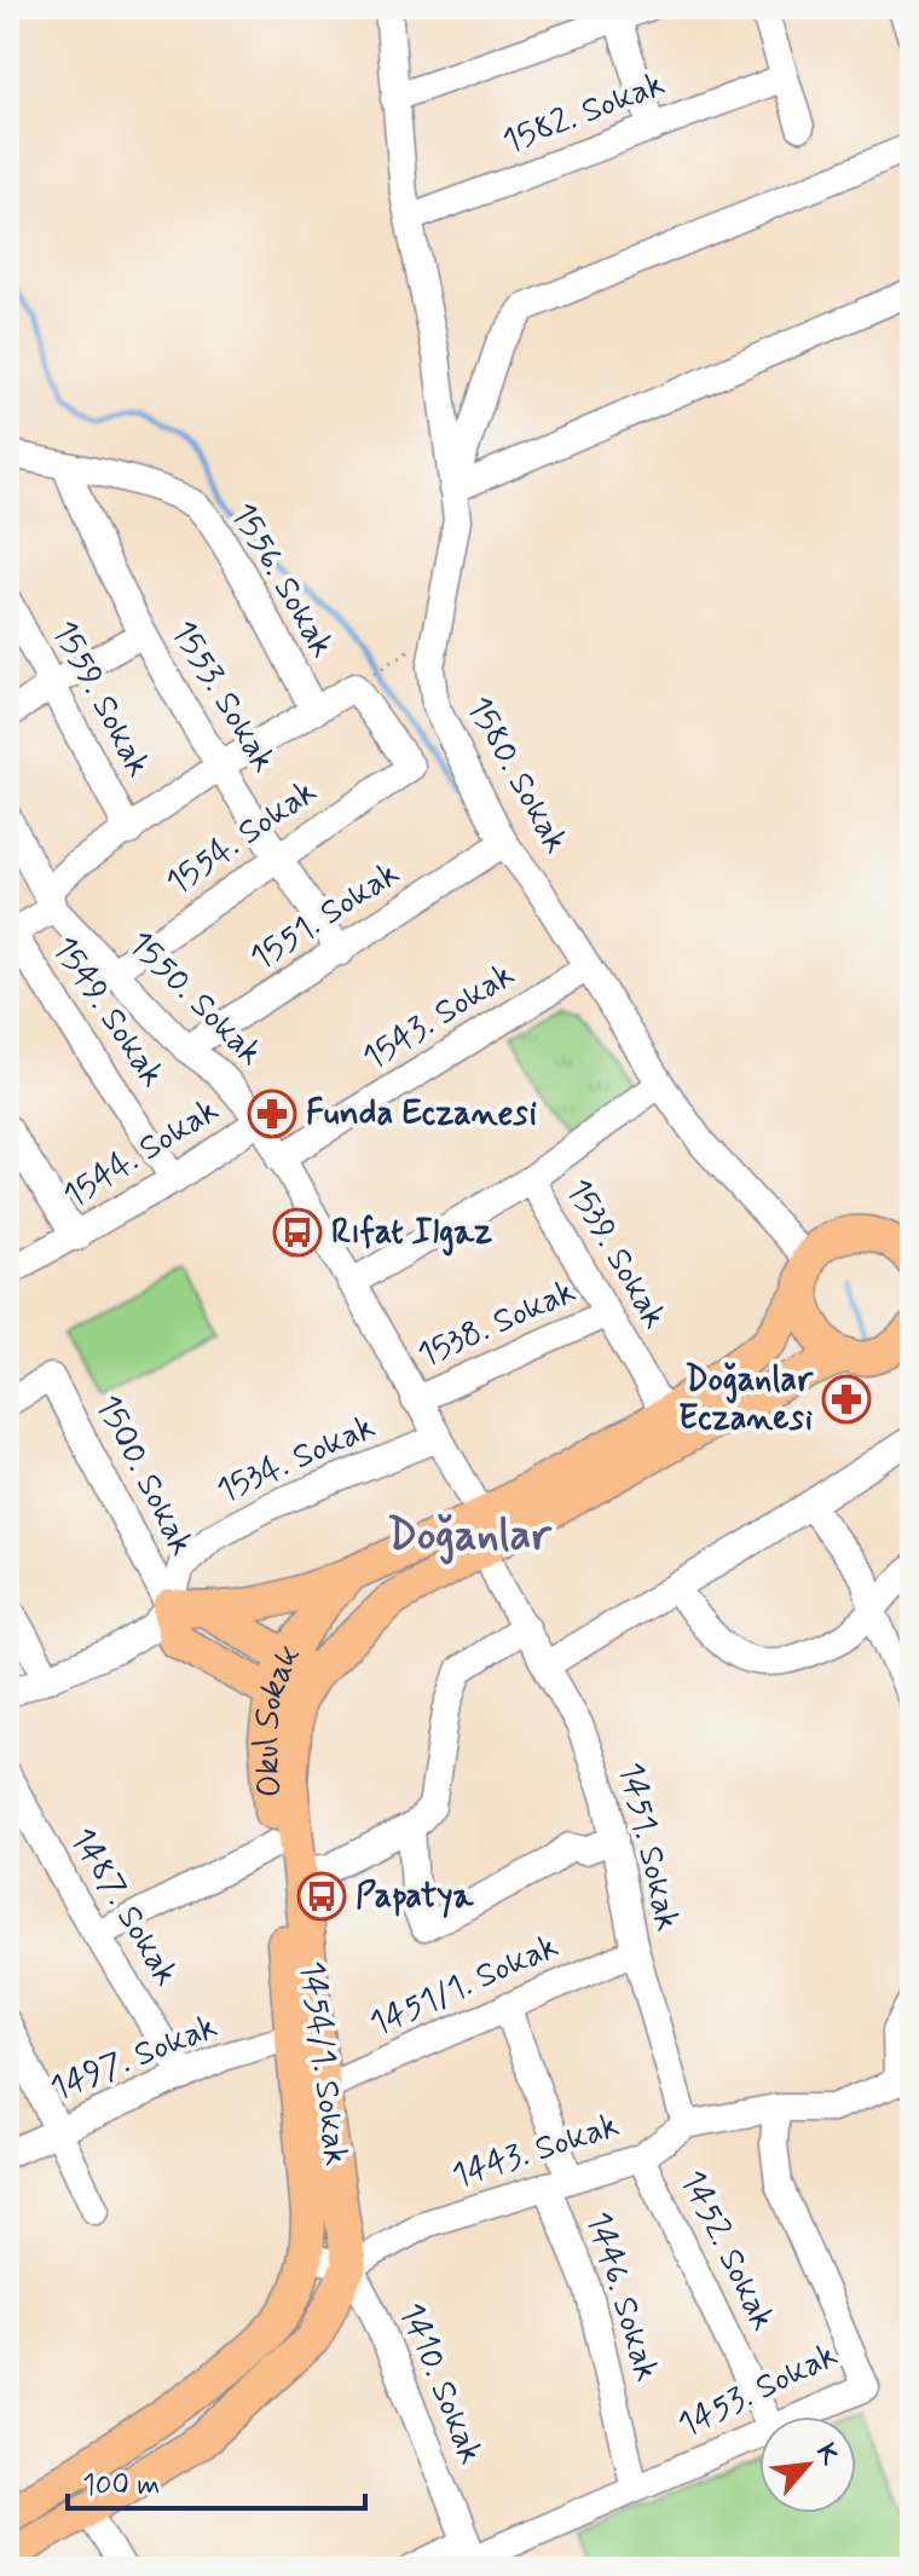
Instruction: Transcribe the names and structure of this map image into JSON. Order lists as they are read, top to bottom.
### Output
{
  "streets": {
    "main road": ["Okul Sokak", "1454/1. Sokak"],
    "street": [
      "1582. Sokak",
      "1556. Sokak",
      "1553. Sokak",
      "1559. Sokak",
      "1580. Sokak",
      "1554. Sokak",
      "1551. Sokak",
      "1550. Sokak",
      "1549. Sokak",
      "1543. Sokak",
      "1544. Sokak",
      "1539. Sokak",
      "1538. Sokak",
      "1534. Sokak",
      "1500. Sokak",
      "1451. Sokak",
      "1487. Sokak",
      "1451/1. Sokak",
      "1497. Sokak",
      "1443. Sokak",
      "1452. Sokak",
      "1446. Sokak",
      "1410. Sokak",
      "1453. Sokak"
    ]
  },
  "crossings": [
    ["1582. Sokak", "1580. Sokak"],
    ["1556. Sokak", "1553. Sokak"],
    ["1556. Sokak", "1554. Sokak"],
    ["1553. Sokak", "1554. Sokak"],
    ["1553. Sokak", "1551. Sokak"],
    ["1580. Sokak", "1551. Sokak"],
    ["1580. Sokak", "1543. Sokak"],
    ["1580. Sokak", "Okul Sokak"],
    ["1554. Sokak", "1550. Sokak"],
    ["1551. Sokak", "1550. Sokak"],
    ["1550. Sokak", "1543. Sokak"],
    ["1550. Sokak", "1544. Sokak"],
    ["1550. Sokak", "1538. Sokak"],
    ["1550. Sokak", "1534. Sokak"],
    ["1550. Sokak", "Okul Sokak"],
    ["1550. Sokak", "1451. Sokak"],
    ["1549. Sokak", "1544. Sokak"],
    ["1539. Sokak", "1538. Sokak"],
    ["1539. Sokak", "Okul Sokak"],
    ["1534. Sokak", "1500. Sokak"],
    ["Okul Sokak", "1451. Sokak"],
    ["Okul Sokak", "1497. Sokak"],
    ["Okul Sokak", "1454/1. Sokak"],
    ["1451. Sokak", "1451/1. Sokak"],
    ["1451. Sokak", "1443. Sokak"],
    ["1487. Sokak", "1497. Sokak"],
    ["1451/1. Sokak", "1454/1. Sokak"],
    ["1451/1. Sokak", "1446. Sokak"],
    ["1454/1. Sokak", "1443. Sokak"],
    ["1454/1. Sokak", "1410. Sokak"],
    ["1443. Sokak", "1452. Sokak"],
    ["1443. Sokak", "1446. Sokak"],
    ["1443. Sokak", "1410. Sokak"],
    ["1443. Sokak", "1453. Sokak"],
    ["1446. Sokak", "1453. Sokak"],
    ["1410. Sokak", "1453. Sokak"]
  ],
  "districts": ["Doğanlar"],
  "places": {
    "pharmacy": ["Funda Eczanesi", "Doğanlar Eczanesi"],
    "bus stop": ["Rıfat Ilgaz", "Papatya"]
  },
  "scale_bar": "100 m",
  "north": "top right"
}
